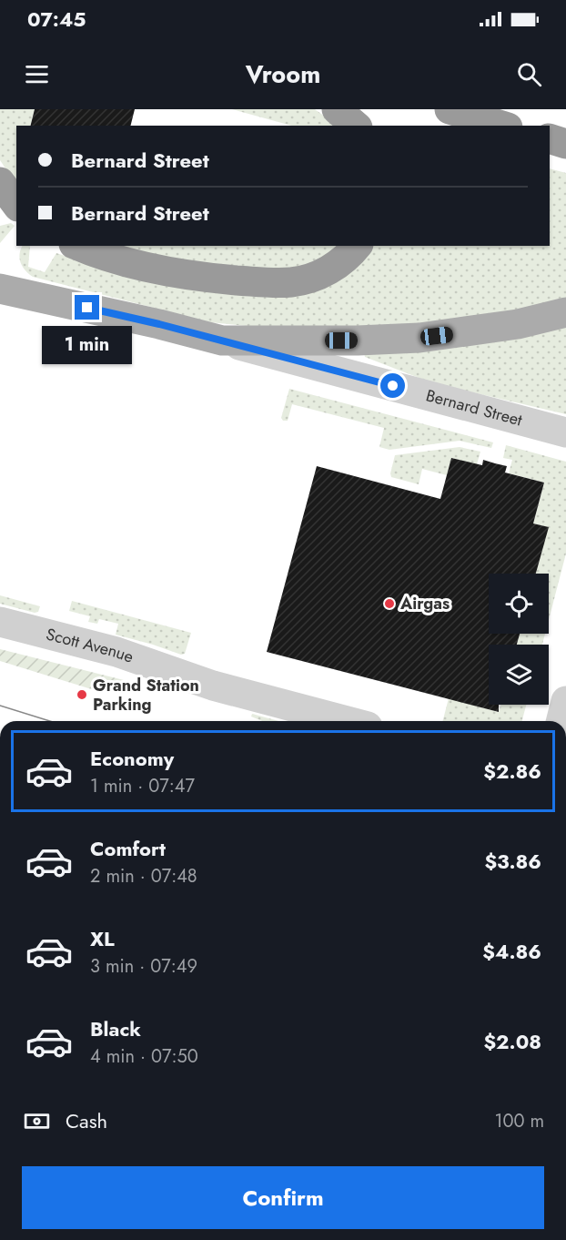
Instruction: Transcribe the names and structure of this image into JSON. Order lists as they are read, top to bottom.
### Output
{
  "streets": {
    "main road": ["Bernard Street"],
    "street": ["Scott Avenue"]
  },
  "places": ["Airgas", "Grand Station Parking"],
  "page": {
    "status": "07:45",
    "header": "Vroom",
    "banner": ["Bernard Street", "Bernard Street"],
    "bubble": "1 min",
    "list": [
      {
        "name": "Economy",
        "note": "1 min · 07:47",
        "value": "$2.86"
      },
      {
        "name": "Comfort",
        "note": "2 min · 07:48",
        "value": "$3.86"
      },
      {
        "name": "XL",
        "note": "3 min · 07:49",
        "value": "$4.86"
      },
      {
        "name": "Black",
        "note": "4 min · 07:50",
        "value": "$2.08"
      }
    ],
    "pay": ["Cash", "100 m"],
    "buttons": "Confirm"
  }
}
